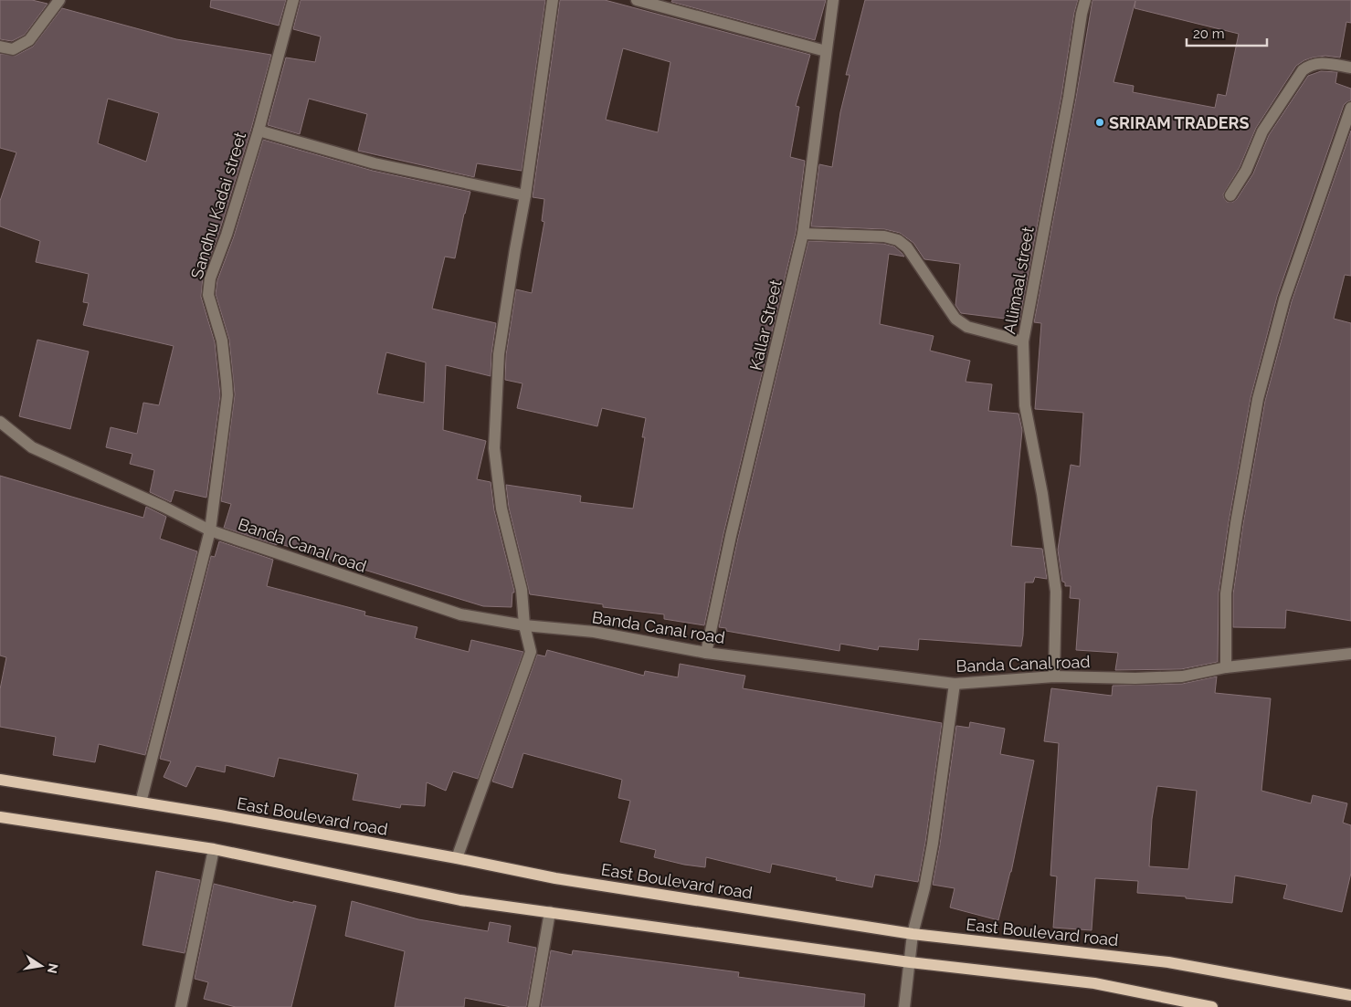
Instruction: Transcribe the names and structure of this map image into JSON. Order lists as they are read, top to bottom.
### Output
{
  "streets": {
    "main road": ["East Boulevard road"],
    "street": [
      "Sandhu Kadai street",
      "Allimaal street",
      "Kallar Street",
      "Banda Canal road"
    ]
  },
  "crossings": [
    ["Sandhu Kadai street", "Banda Canal road"],
    ["Sandhu Kadai street", "East Boulevard road"],
    ["Allimaal street", "Banda Canal road"],
    ["Kallar Street", "Banda Canal road"]
  ],
  "places": ["SRIRAM TRADERS"],
  "scale_bar": "20 m",
  "north": "right"
}
